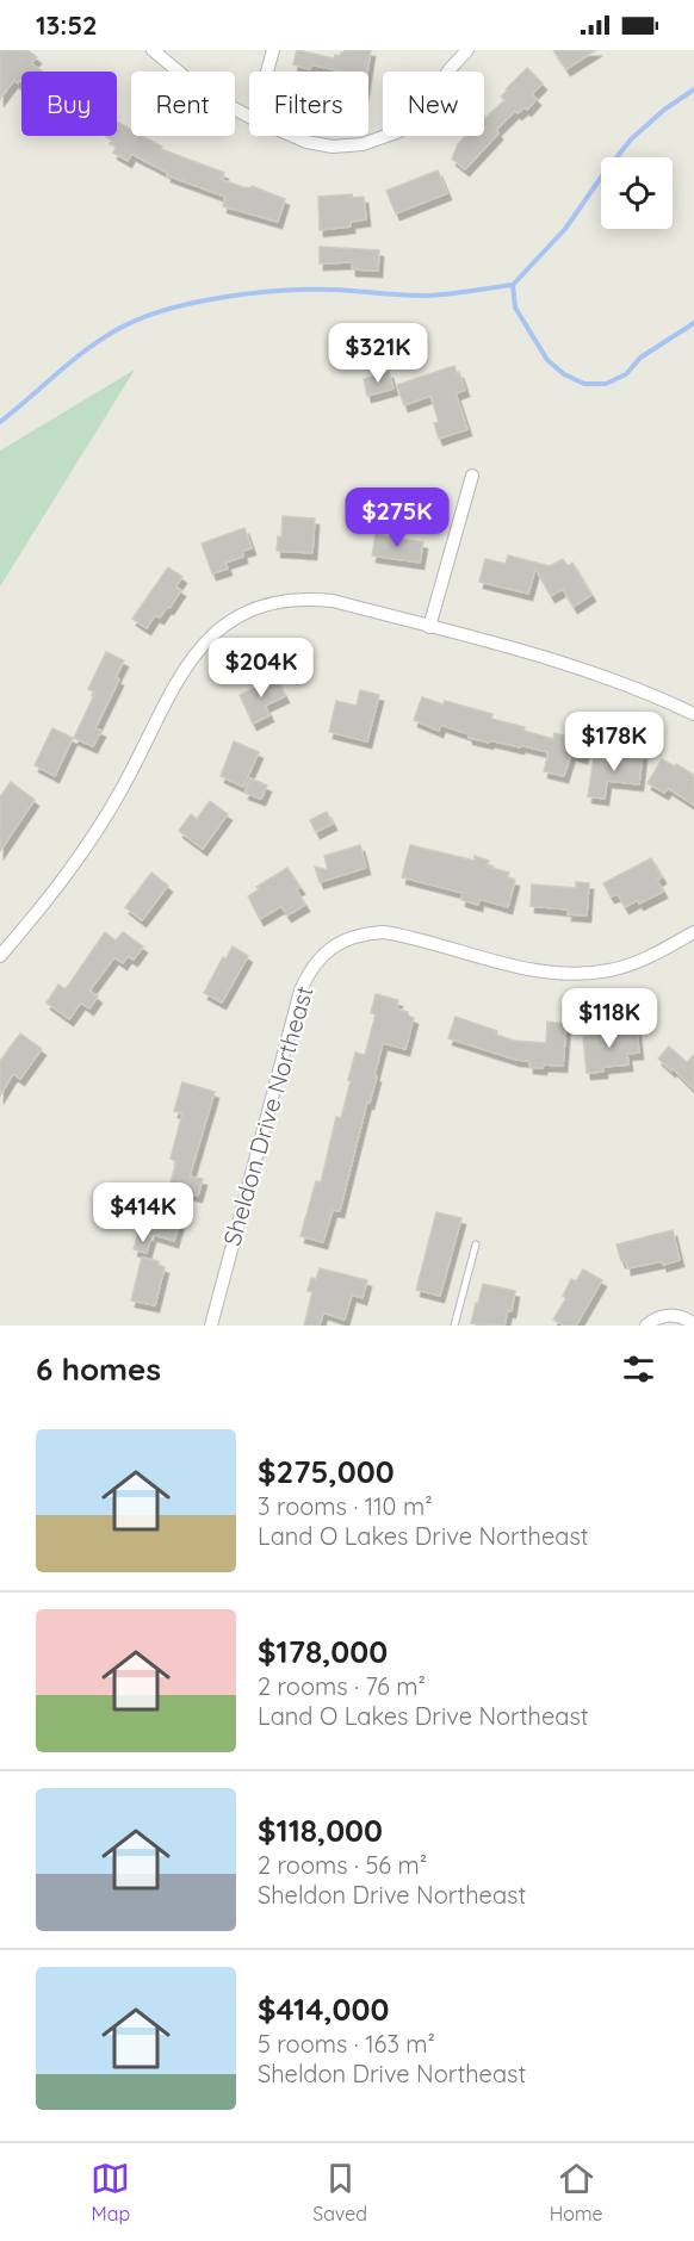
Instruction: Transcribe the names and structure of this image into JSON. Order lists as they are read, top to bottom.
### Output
{
  "streets": {
    "street": ["Sheldon Drive Northeast"]
  },
  "page": {
    "status": "13:52",
    "chip": [
      "Buy",
      "Rent",
      "Filters",
      "New"
    ],
    "price": [
      "$321K",
      "$275K",
      "$204K",
      "$178K",
      "$118K",
      "$414K"
    ],
    "heading": "6 homes",
    "list": [
      {
        "name": "$275,000",
        "note": "3 rooms · 110 m² · Land O Lakes Drive Northeast"
      },
      {
        "name": "$178,000",
        "note": "2 rooms · 76 m² · Land O Lakes Drive Northeast"
      },
      {
        "name": "$118,000",
        "note": "2 rooms · 56 m² · Sheldon Drive Northeast"
      },
      {
        "name": "$414,000",
        "note": "5 rooms · 163 m² · Sheldon Drive Northeast"
      }
    ],
    "tabs": ["Map", "Saved", "Home"]
  }
}
